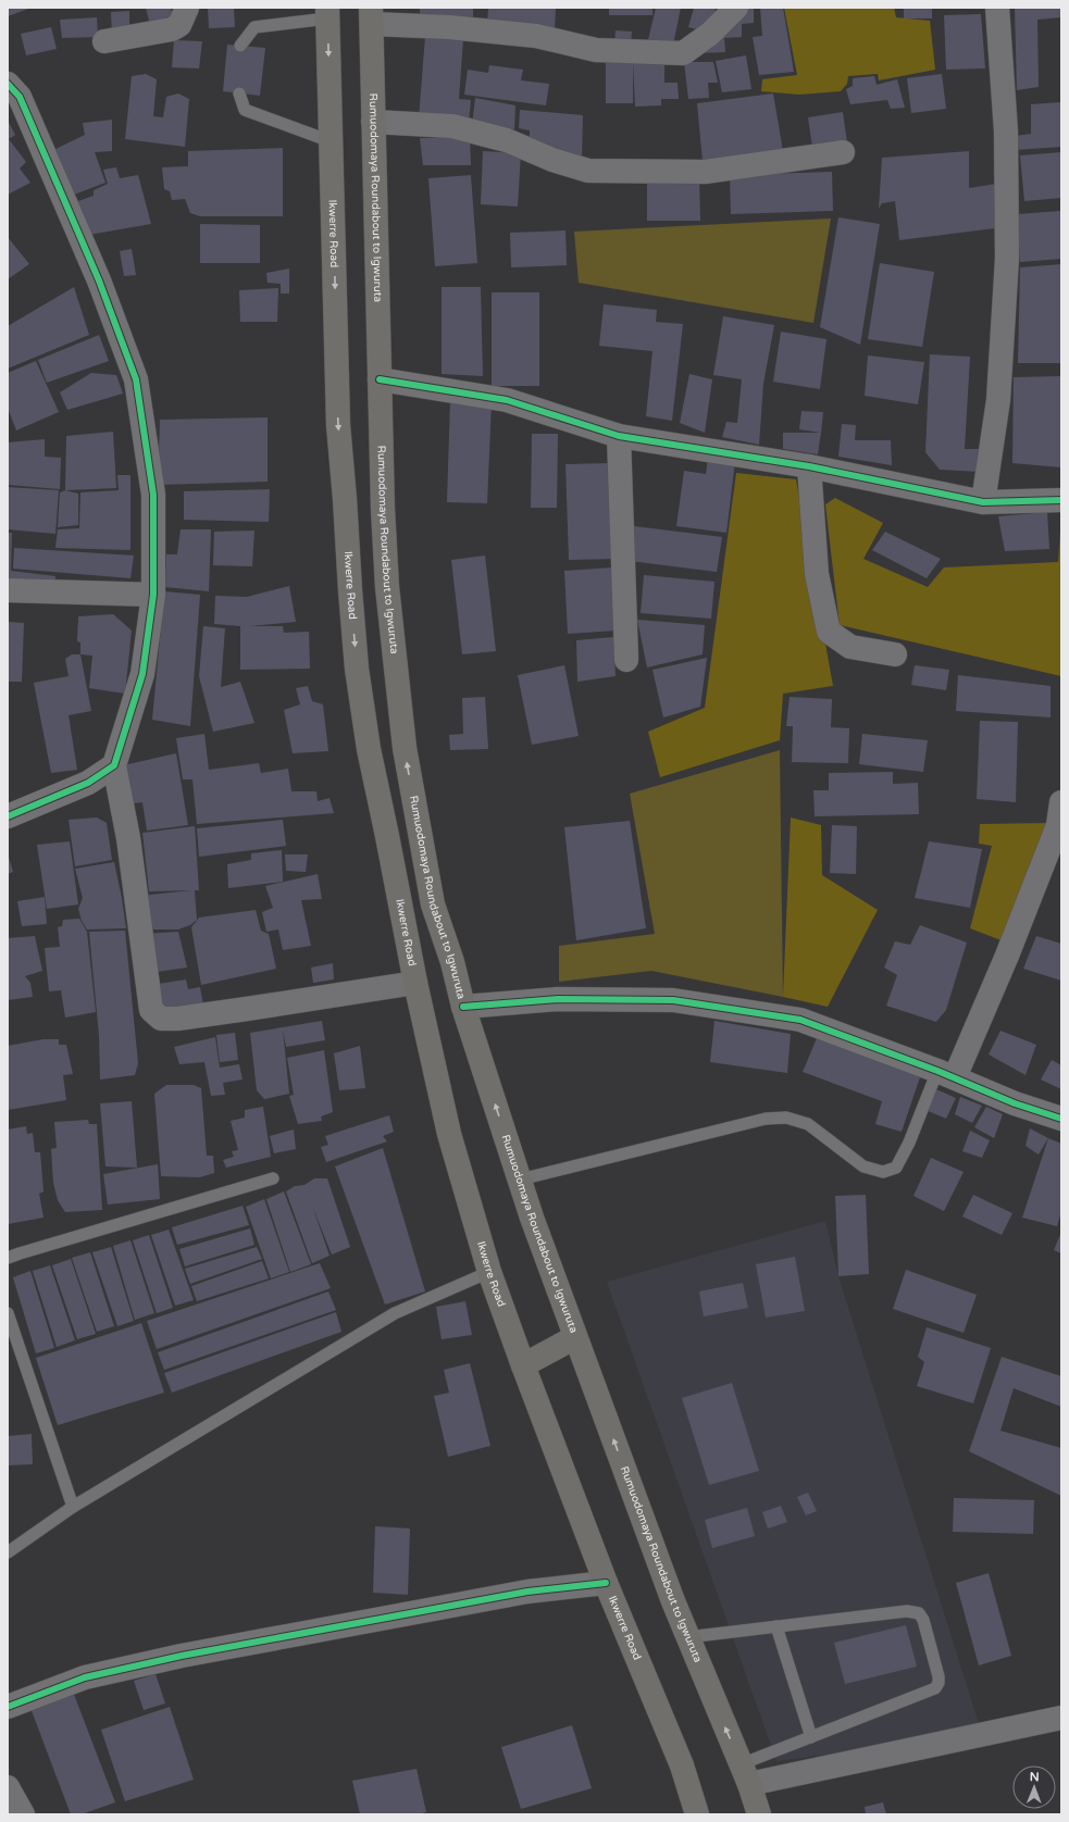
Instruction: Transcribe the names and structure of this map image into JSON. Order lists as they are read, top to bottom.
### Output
{
  "streets": {
    "main road": ["Rumuodomaya Roundabout to Igwuruta", "Ikwerre Road"]
  },
  "one_way": ["Rumuodomaya Roundabout to Igwuruta", "Ikwerre Road"],
  "north": "top"
}
